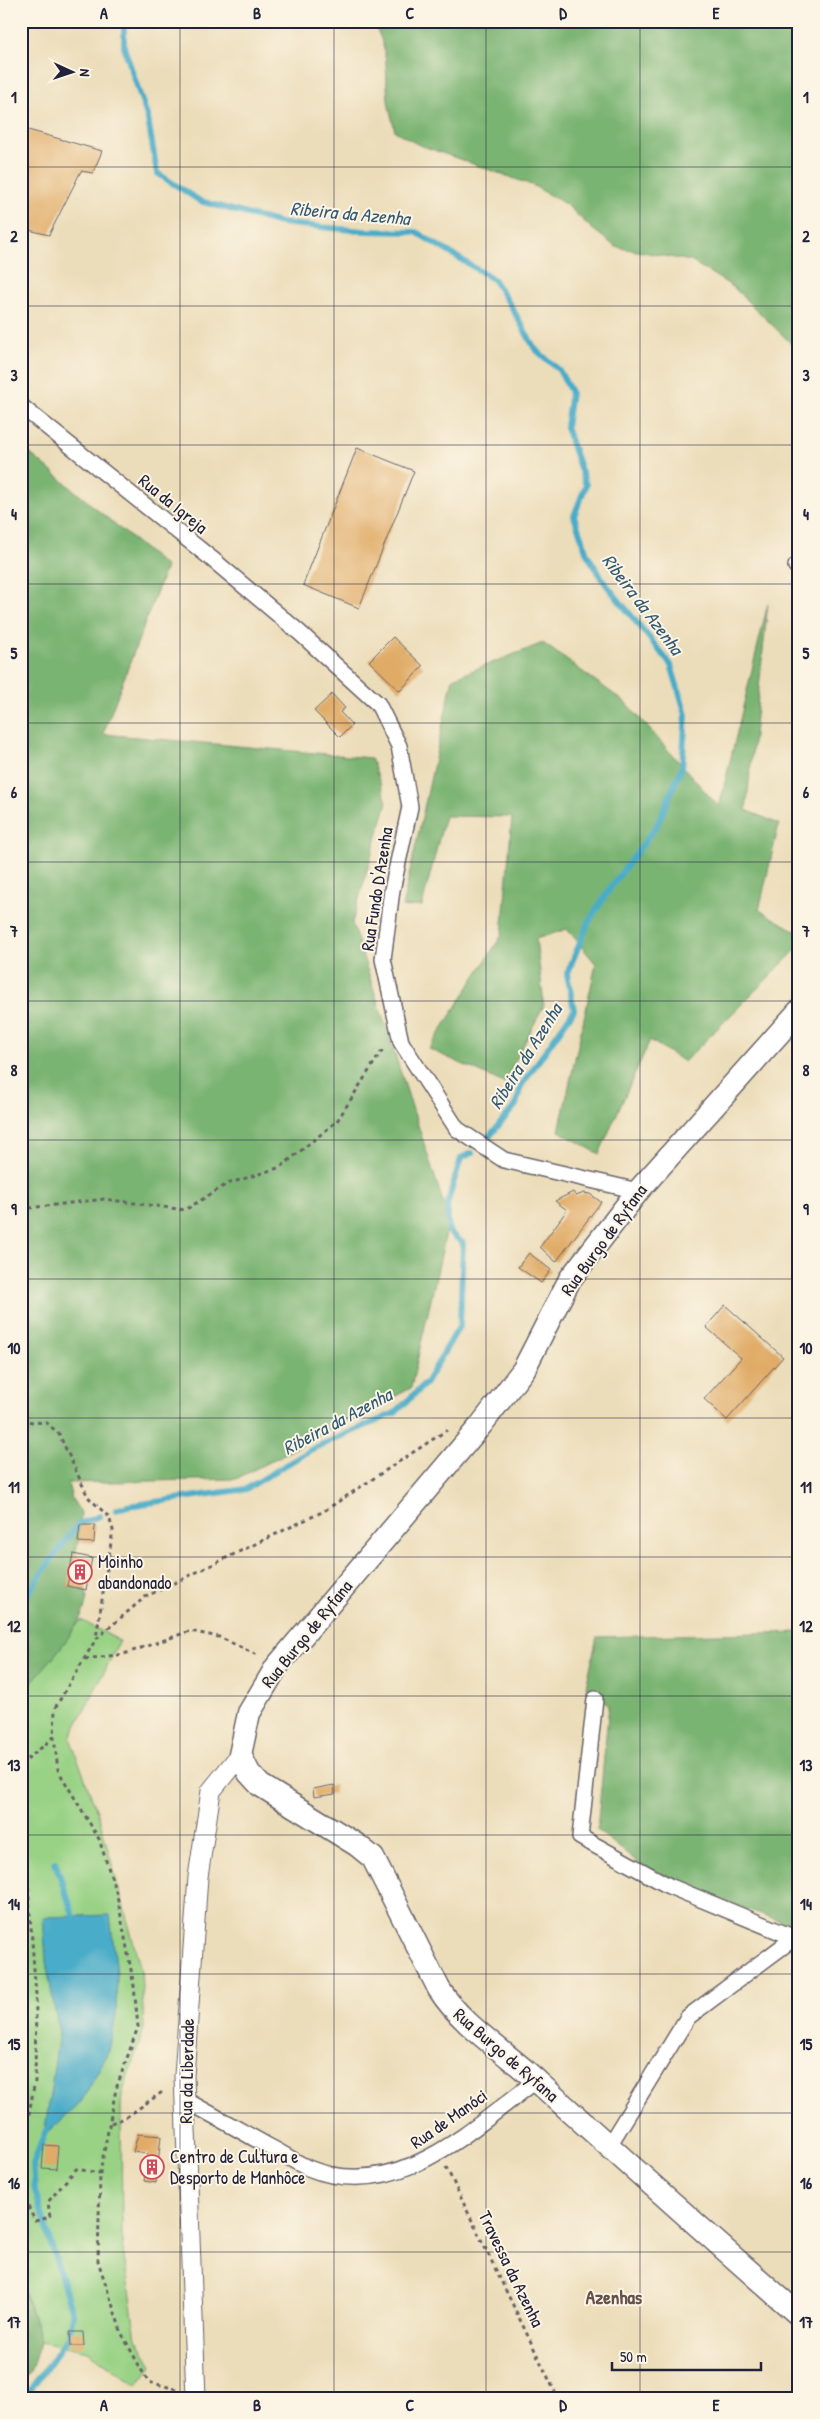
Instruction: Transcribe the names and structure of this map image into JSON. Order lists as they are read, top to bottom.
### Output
{
  "streets": {
    "main road": ["Rua Burgo de Ryfana"],
    "street": [
      "Rua da Igreja",
      "Rua Fundo D'Azenha",
      "Rua da Liberdade",
      "Rua de Manóci"
    ],
    "path": ["Travessa da Azenha"]
  },
  "crossings": [
    ["Rua da Igreja", "Rua Fundo D'Azenha"],
    ["Rua Fundo D'Azenha", "Rua Burgo de Ryfana"],
    ["Rua Burgo de Ryfana", "Rua da Liberdade"],
    ["Rua Burgo de Ryfana", "Rua de Manóci"],
    ["Rua da Liberdade", "Rua de Manóci"],
    ["Rua de Manóci", "Travessa da Azenha"]
  ],
  "districts": ["Azenhas"],
  "water": ["Ribeira da Azenha"],
  "places": {
    "building": ["Moinho abandonado", "Centro de Cultura e Desporto de Manhôce"]
  },
  "scale_bar": "50 m",
  "north": "right",
  "grid": {
    "columns": [
      "A",
      "B",
      "C",
      "D",
      "E"
    ],
    "rows": [
      "1",
      "2",
      "3",
      "4",
      "5",
      "6",
      "7",
      "8",
      "9",
      "10",
      "11",
      "12",
      "13",
      "14",
      "15",
      "16",
      "17"
    ]
  }
}
